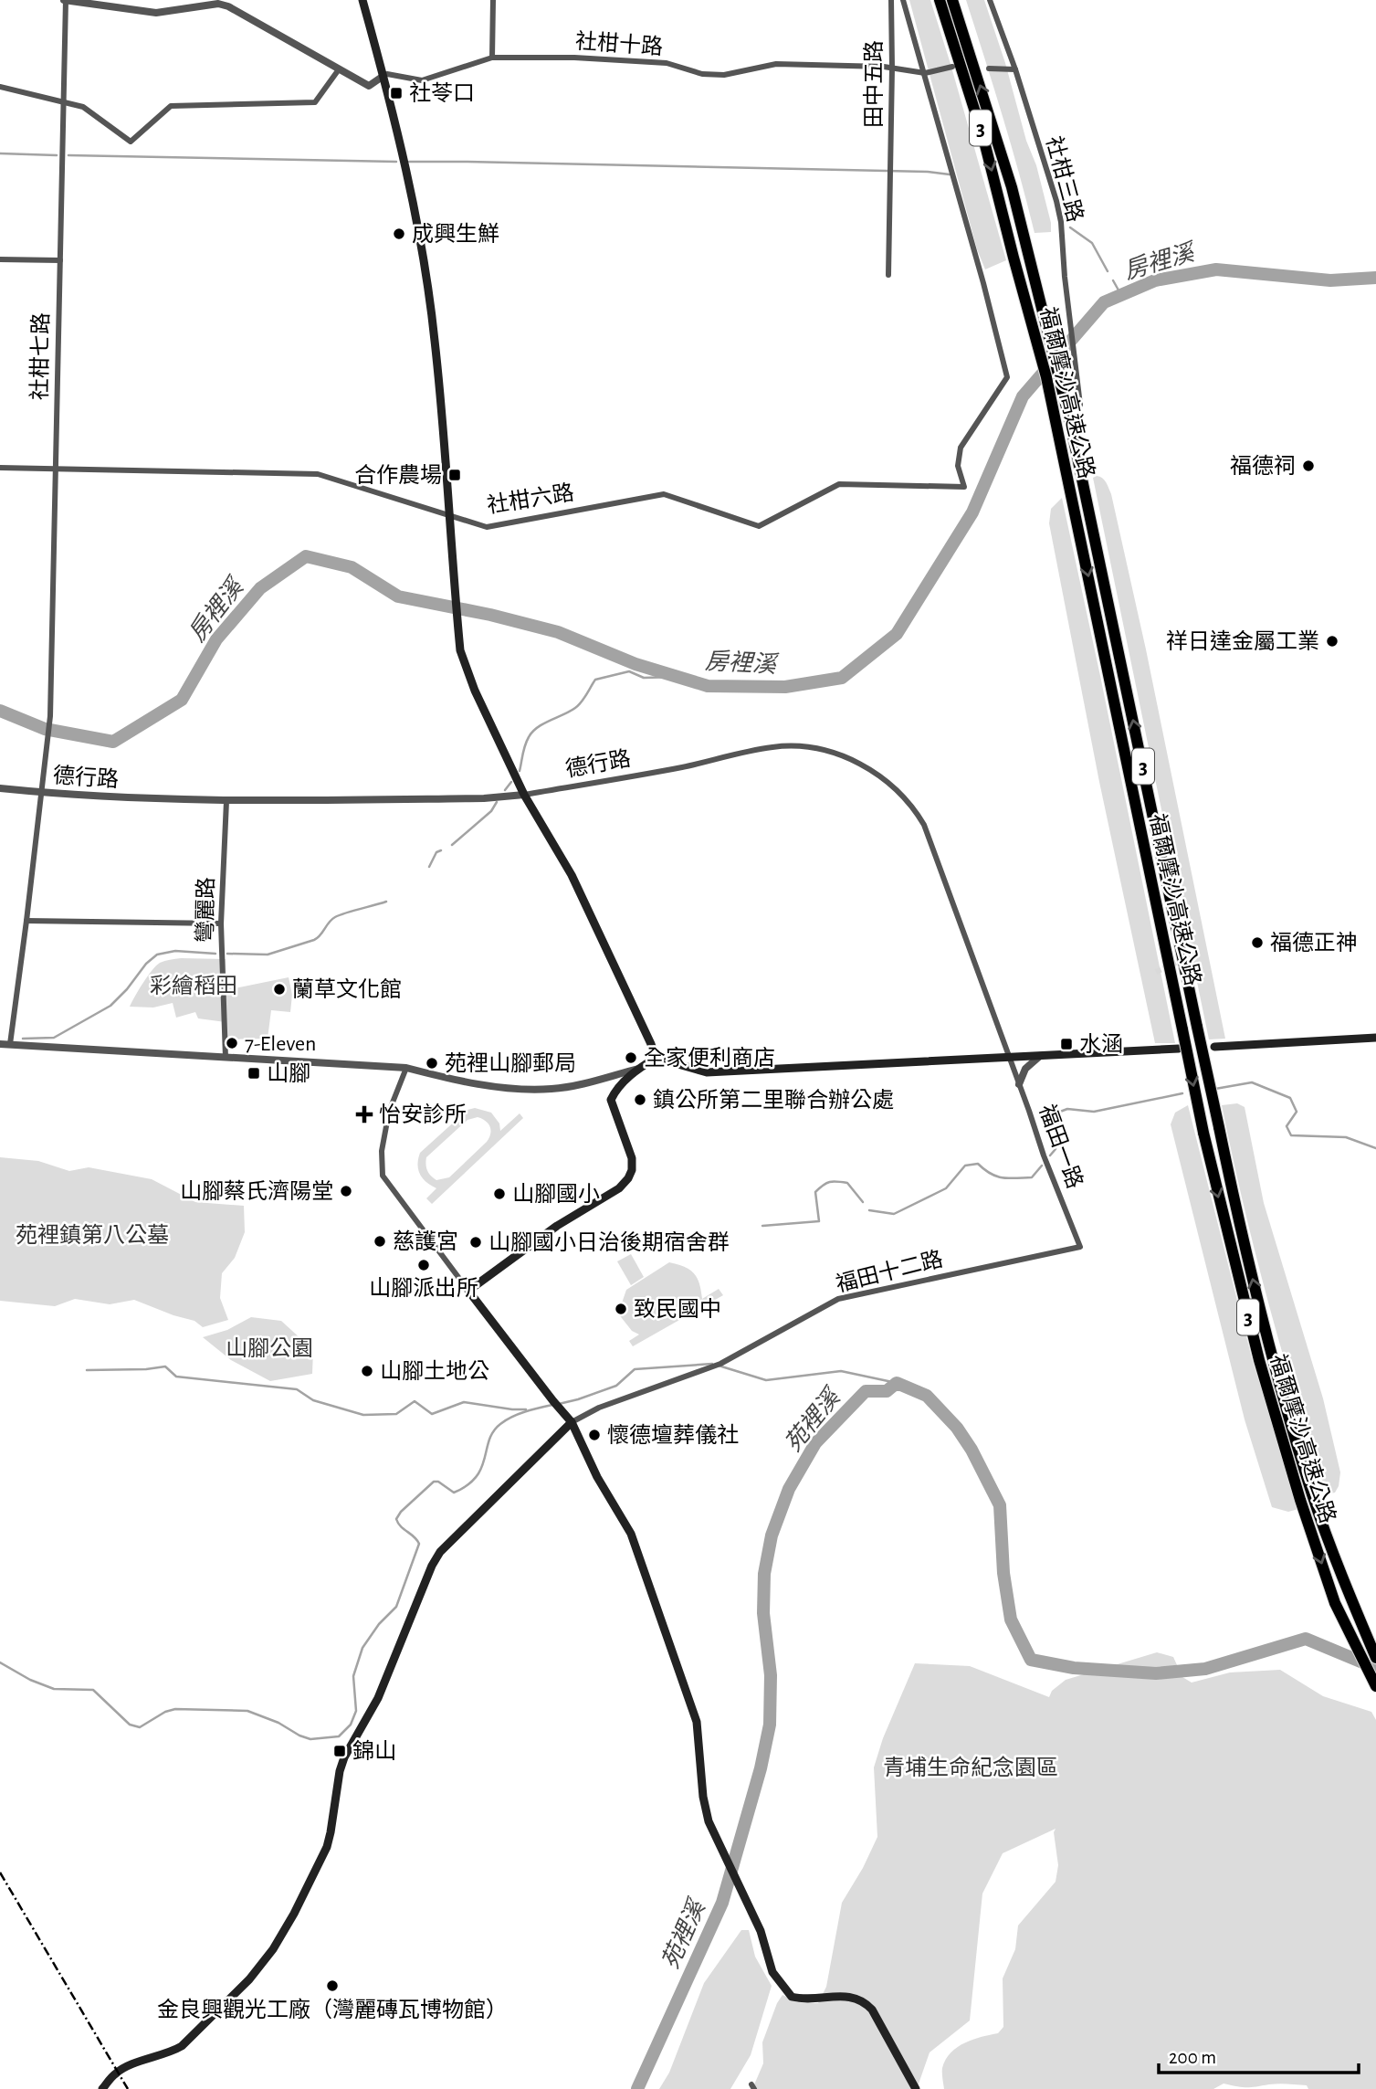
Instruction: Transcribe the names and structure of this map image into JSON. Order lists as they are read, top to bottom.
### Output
{
  "streets": {
    "highway": ["3", "福爾摩沙高速公路"],
    "street": [
      "社柑十路",
      "田中五路",
      "社柑三路",
      "社柑七路",
      "社柑六路",
      "德行路",
      "彎麗路",
      "福田一路",
      "福田十二路"
    ]
  },
  "crossings": [
    ["社柑十路", "田中五路"],
    ["社柑十路", "社柑六路"],
    ["社柑七路", "社柑六路"],
    ["社柑七路", "德行路"],
    ["德行路", "彎麗路"],
    ["德行路", "福田一路"],
    ["福田一路", "福田十二路"]
  ],
  "water": ["房裡溪", "苑裡溪"],
  "parks": [
    "彩繪稻田",
    "苑裡鎮第八公墓",
    "山腳公園",
    "青埔生命紀念園區"
  ],
  "places": {
    "transit": [
      "社苓口",
      "合作農場",
      "水涵",
      "山腳",
      "錦山"
    ],
    "other": [
      "成興生鮮",
      "福德祠",
      "祥日達金屬工業",
      "福德正神",
      "蘭草文化館",
      "7-Eleven",
      "全家便利商店",
      "苑裡山腳郵局",
      "鎮公所第二里聯合辦公處",
      "山腳蔡氏濟陽堂",
      "山腳國小",
      "慈護宮",
      "山腳國小日治後期宿舍群",
      "山腳派出所",
      "致民國中",
      "山腳土地公",
      "懷德壇葬儀社",
      "金良興觀光工廠（灣麗磚瓦博物館）"
    ],
    "health": ["怡安診所"]
  },
  "scale_bar": "200 m"
}
